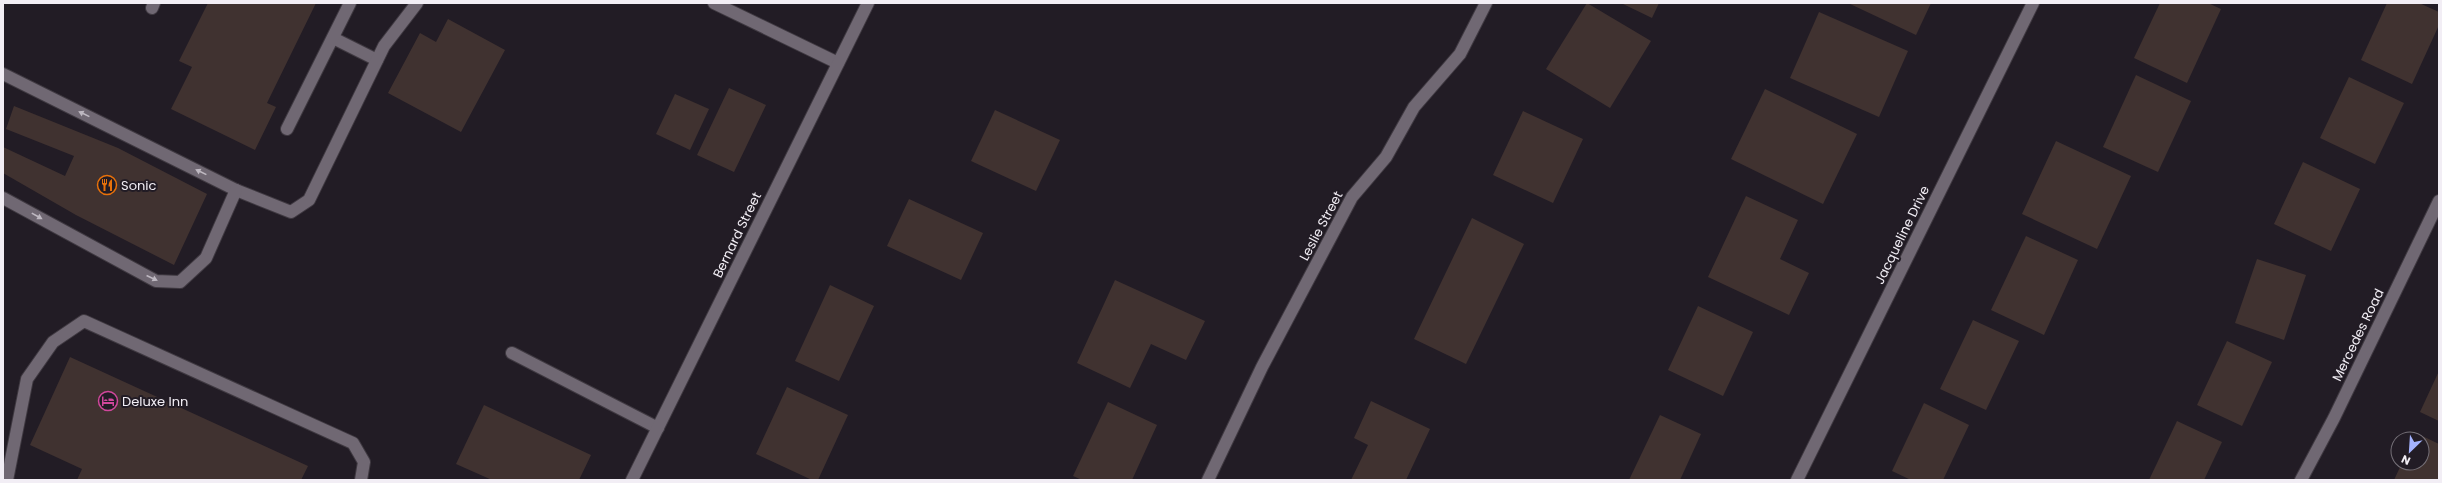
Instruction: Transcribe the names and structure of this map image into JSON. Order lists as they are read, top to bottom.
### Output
{
  "streets": {
    "street": [
      "Leslie Street",
      "Bernard Street",
      "Jacqueline Drive",
      "Mercedes Road"
    ]
  },
  "places": {
    "restaurant": ["Sonic"],
    "hotel": ["Deluxe Inn"]
  },
  "north": "bottom left"
}
